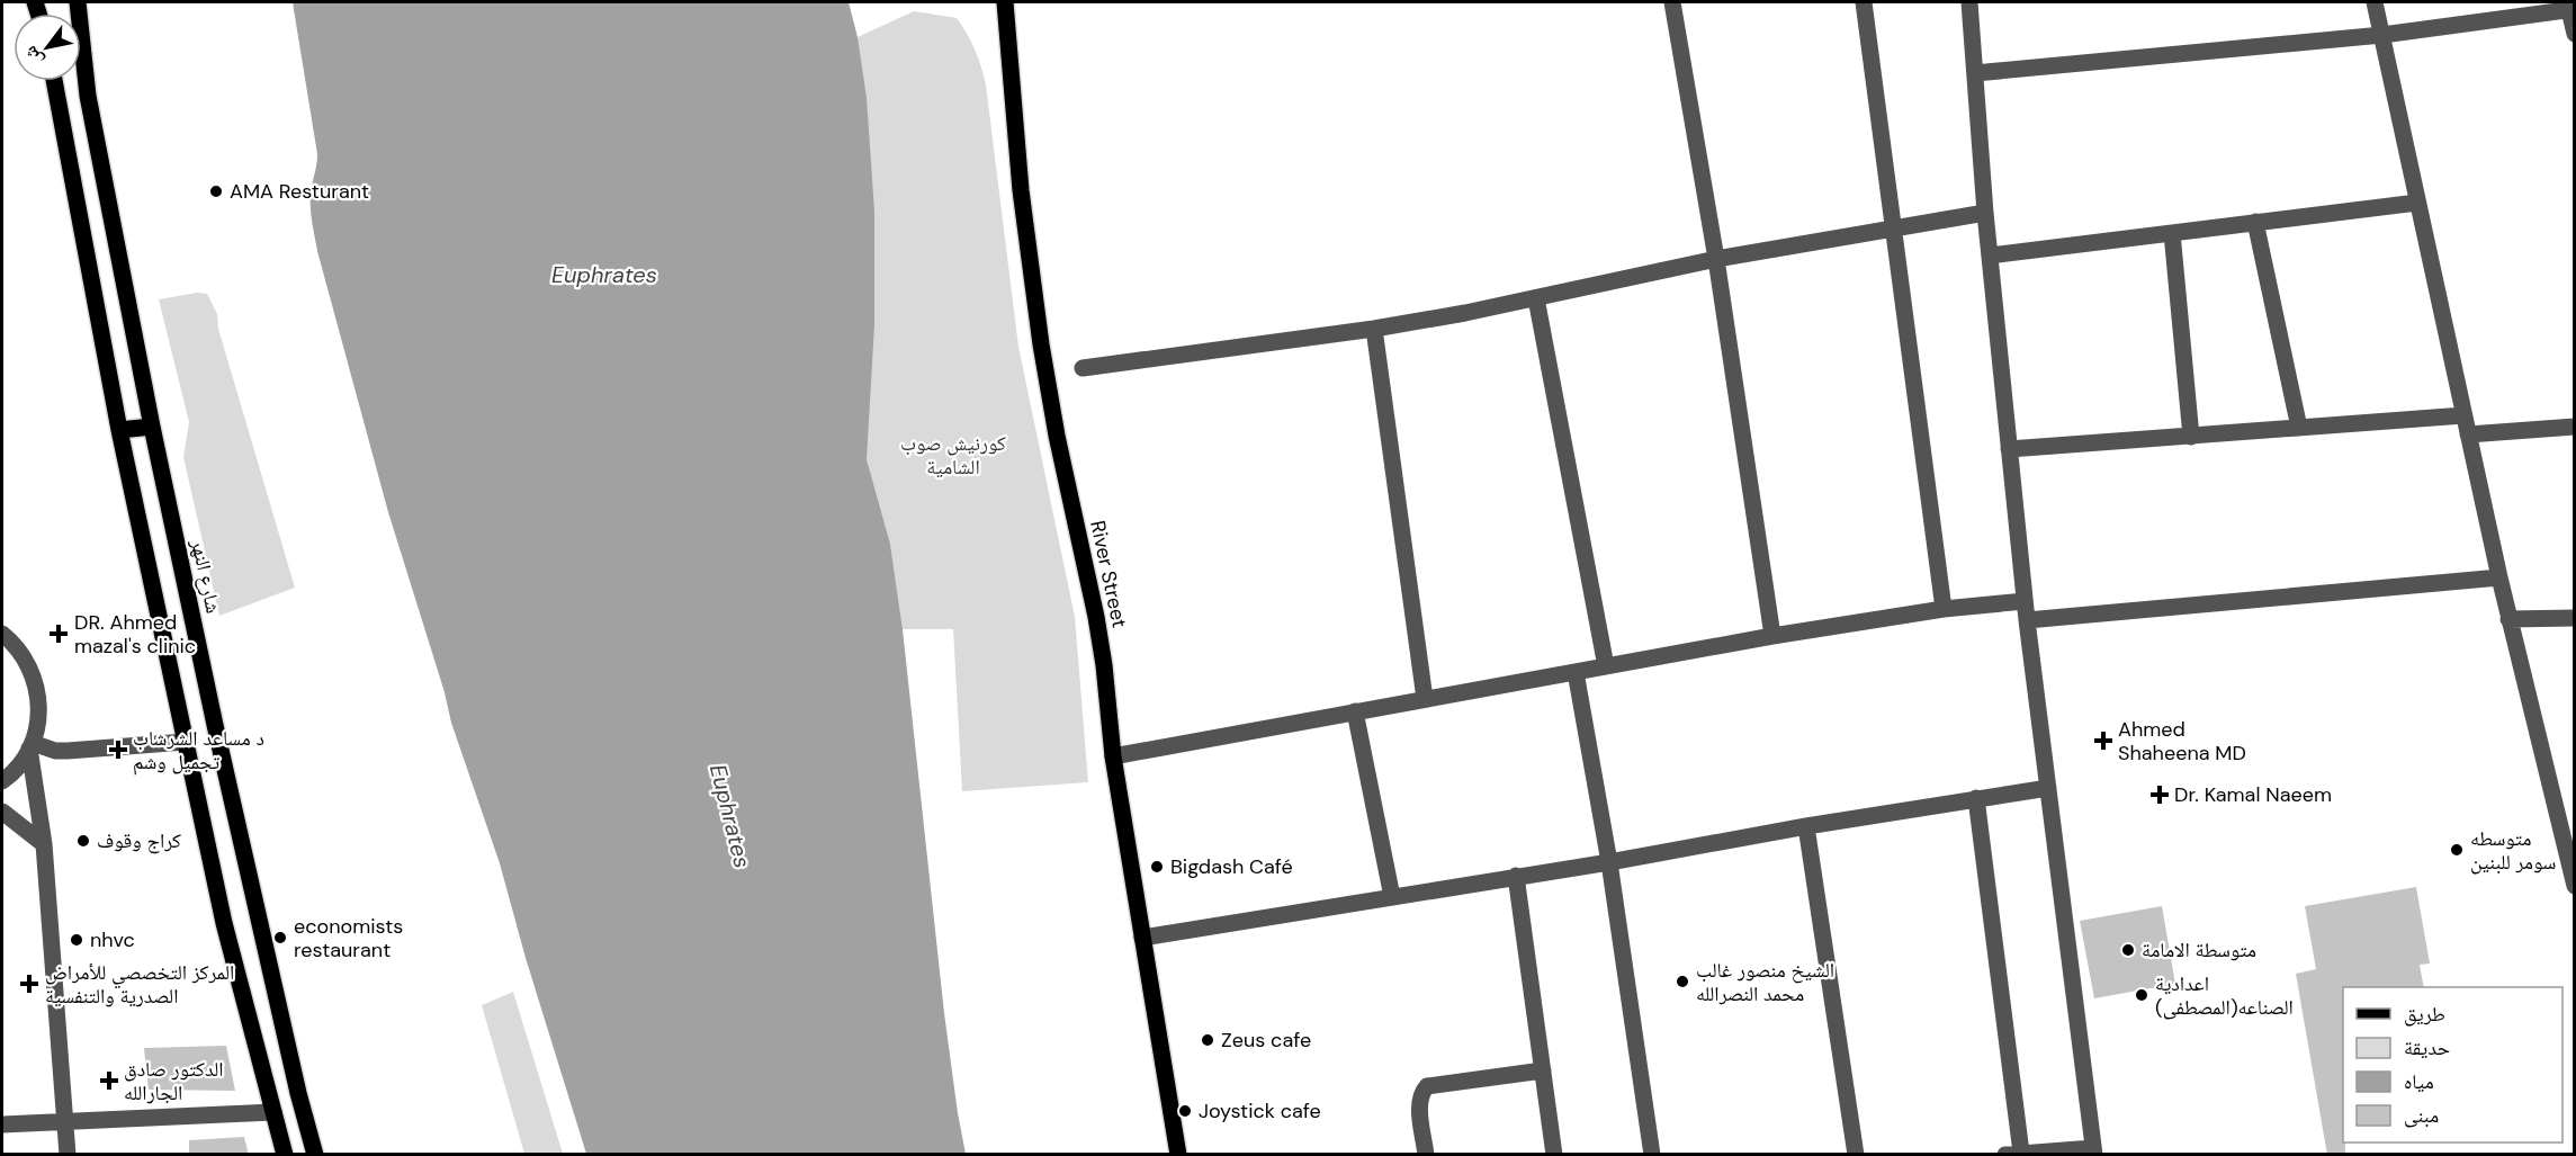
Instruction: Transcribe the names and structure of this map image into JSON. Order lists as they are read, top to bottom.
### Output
{
  "streets": {
    "main road": ["River Street", "شارع النهر"]
  },
  "water": ["Euphrates"],
  "parks": ["كورنيش صوب الشامية"],
  "places": {
    "other": [
      "AMA Resturant",
      "كراج وقوف",
      "متوسطه سومر للبنين",
      "Bigdash Café",
      "economists restaurant",
      "nhvc",
      "متوسطة الامامة",
      "الشيخ منصور غالب محمد النصرالله",
      "اعدادية الصناعه(المصطفى)",
      "Zeus cafe",
      "Joystick cafe"
    ],
    "health": [
      "DR. Ahmed mazal's clinic",
      "Ahmed Shaheena MD",
      "د مساعد الشرشاب تجميل وشم",
      "Dr. Kamal Naeem",
      "المركز التخصصي للأمراض الصدرية والتنفسية",
      "الدكتور صادق الجارالله"
    ]
  },
  "legend": [
    "طريق",
    "حديقة",
    "مياه",
    "مبنى"
  ],
  "north": "bottom left"
}
